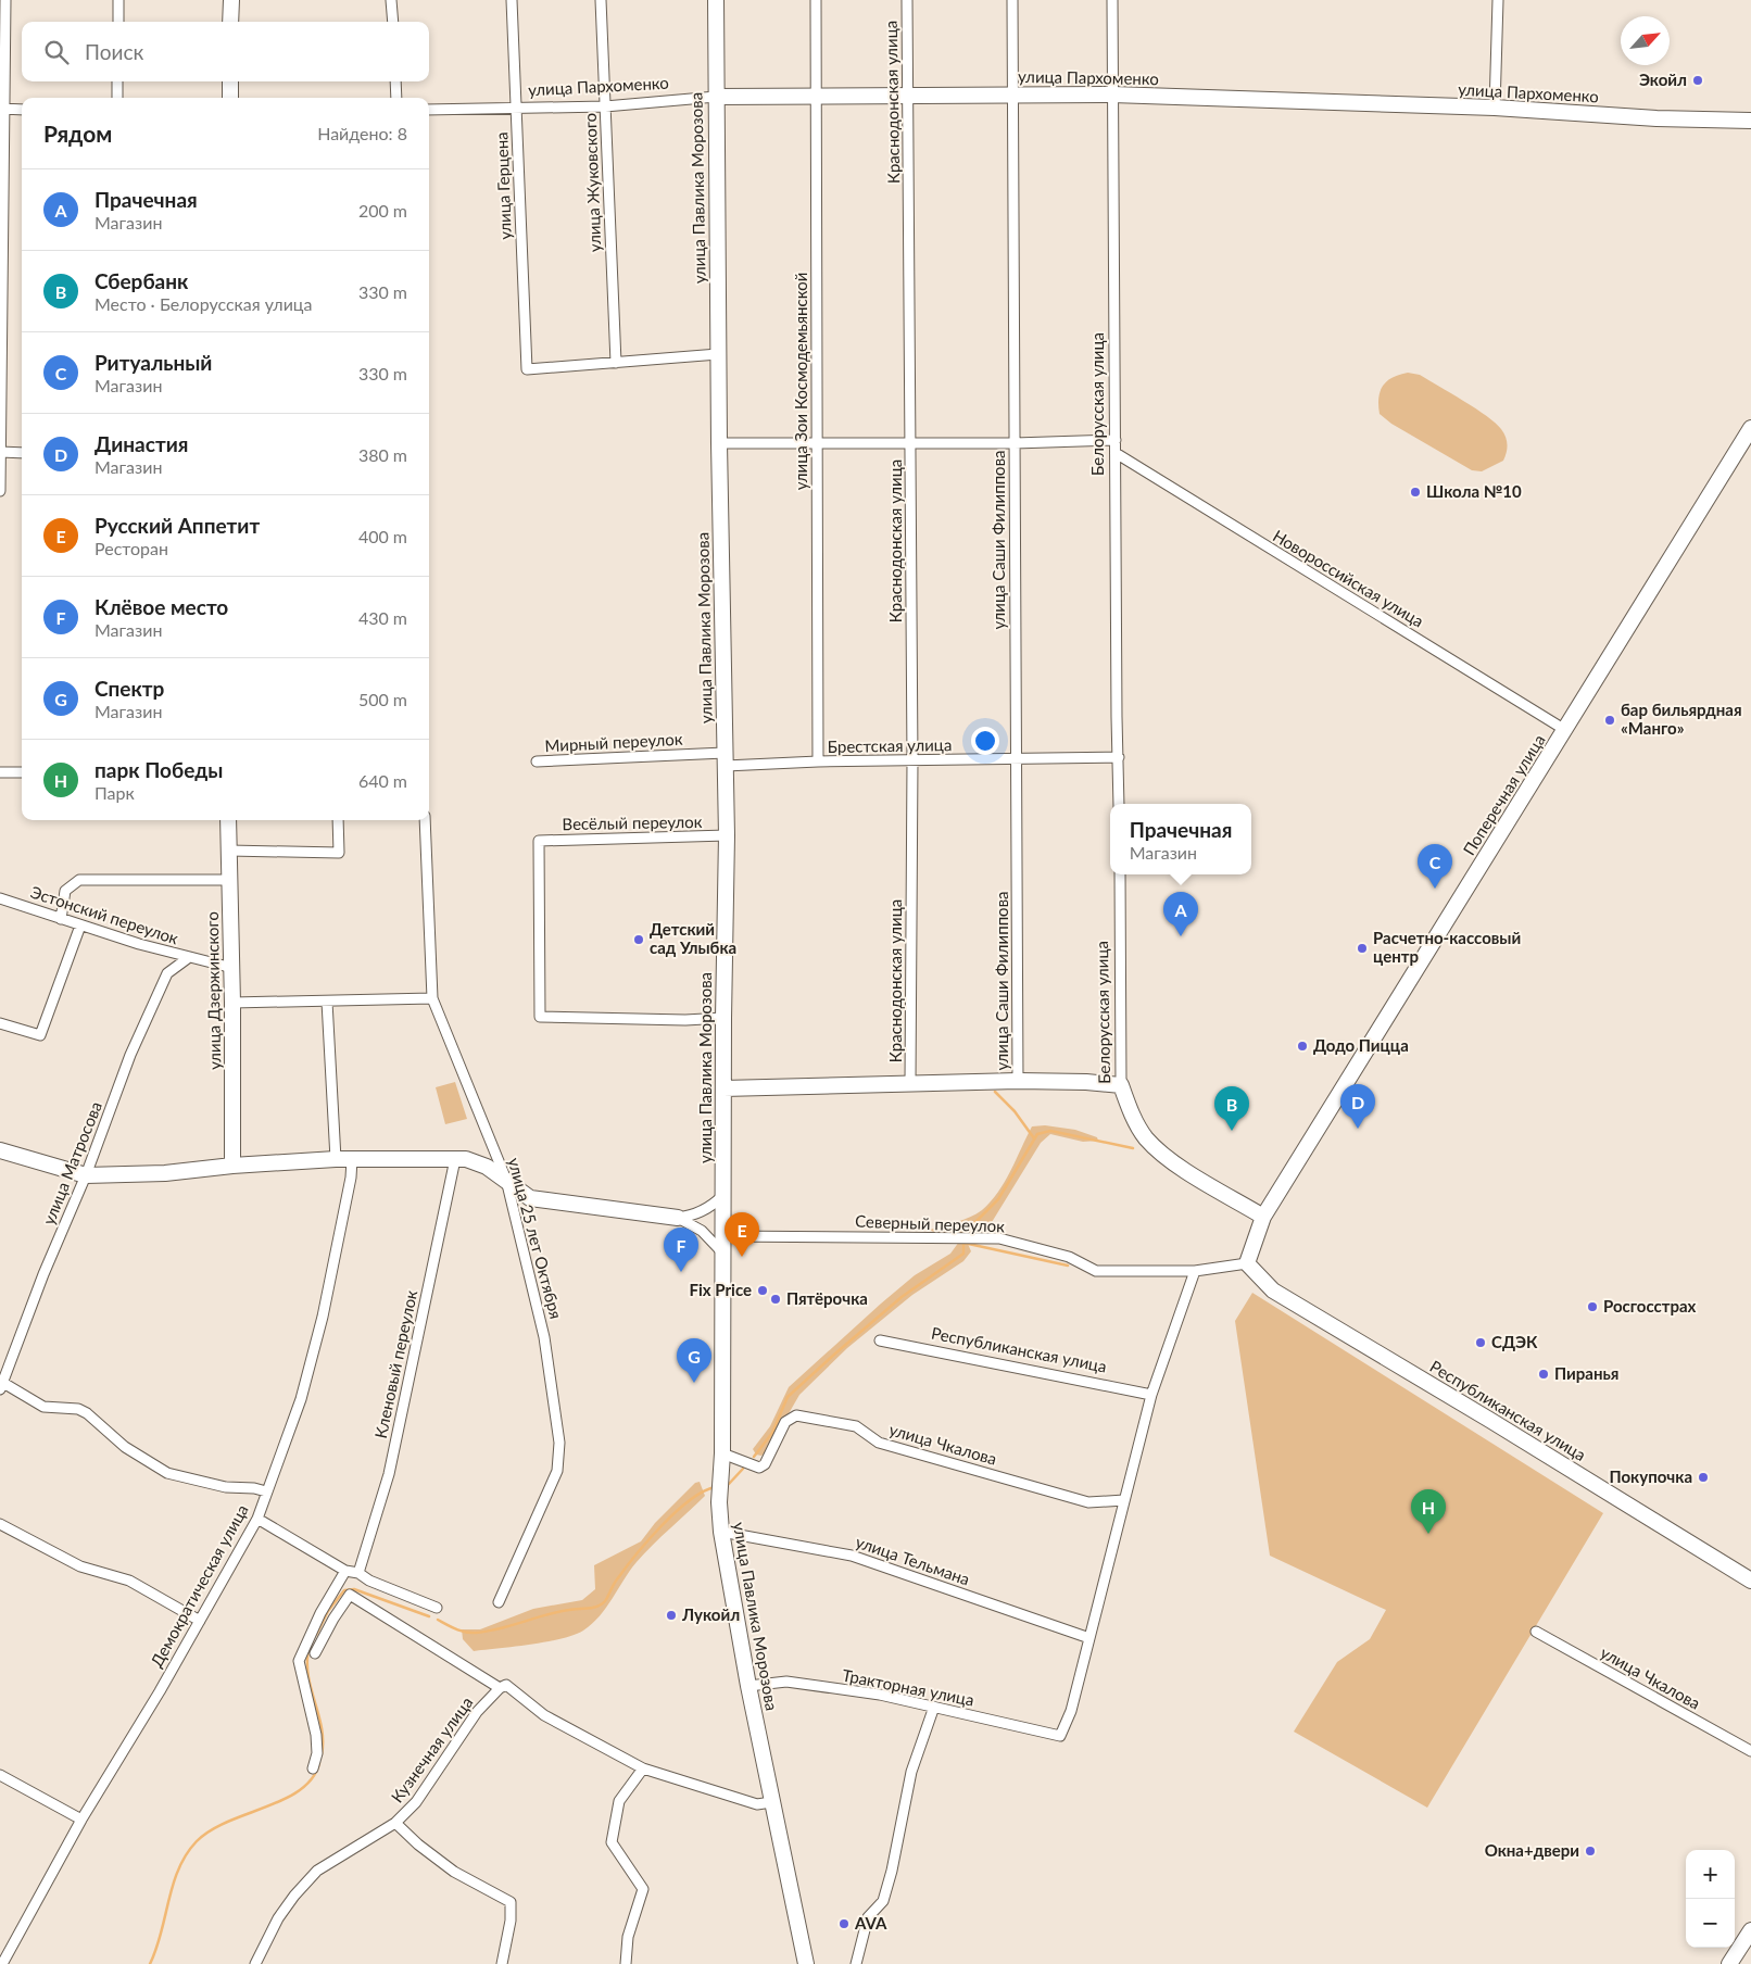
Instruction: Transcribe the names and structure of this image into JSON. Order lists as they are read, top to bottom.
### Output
{
  "streets": {
    "street": [
      "улица Пархоменко",
      "Краснодонская улица",
      "улица Жуковского",
      "улица Герцена",
      "улица Павлика Морозова",
      "улица Зои Космодемьянской",
      "Белорусская улица",
      "улица Саши Филиппова",
      "Новороссийская улица",
      "Мирный переулок",
      "Брестская улица",
      "Поперечная улица",
      "Весёлый переулок",
      "Эстонский переулок",
      "улица Дзержинского",
      "улица Матросова",
      "Северный переулок",
      "улица 25 лет Октября",
      "Республиканская улица",
      "Кленовый переулок",
      "улица Чкалова",
      "улица Тельмана",
      "Демократическая улица",
      "Тракторная улица",
      "Кузнечная улица"
    ]
  },
  "crossings": [
    ["улица Пархоменко", "Краснодонская улица"],
    ["улица Пархоменко", "улица Жуковского"],
    ["улица Пархоменко", "улица Герцена"],
    ["улица Пархоменко", "улица Павлика Морозова"],
    ["улица Пархоменко", "улица Зои Космодемьянской"],
    ["улица Пархоменко", "Белорусская улица"],
    ["улица Пархоменко", "улица Саши Филиппова"],
    ["Краснодонская улица", "Брестская улица"],
    ["улица Жуковского", "улица Герцена"],
    ["улица Павлика Морозова", "Мирный переулок"],
    ["улица Павлика Морозова", "Брестская улица"],
    ["улица Павлика Морозова", "Весёлый переулок"],
    ["улица Павлика Морозова", "Северный переулок"],
    ["улица Павлика Морозова", "улица Чкалова"],
    ["улица Павлика Морозова", "улица Тельмана"],
    ["улица Павлика Морозова", "Тракторная улица"],
    ["улица Зои Космодемьянской", "Брестская улица"],
    ["Белорусская улица", "Новороссийская улица"],
    ["Белорусская улица", "Брестская улица"],
    ["Белорусская улица", "Поперечная улица"],
    ["улица Саши Филиппова", "Брестская улица"],
    ["Новороссийская улица", "Поперечная улица"],
    ["Мирный переулок", "Брестская улица"],
    ["Поперечная улица", "Северный переулок"],
    ["Поперечная улица", "Республиканская улица"],
    ["Эстонский переулок", "улица Дзержинского"],
    ["Эстонский переулок", "улица Матросова"],
    ["Северный переулок", "Республиканская улица"],
    ["улица Тельмана", "Тракторная улица"]
  ],
  "places": [
    "Экойл",
    "Школа №10",
    "бар бильярдная «Манго»",
    "Детский сад Улыбка",
    "Расчетно-кассовый центр",
    "Додо Пицца",
    "Fix Price",
    "Пятёрочка",
    "Росгосстрах",
    "СДЭК",
    "Пиранья",
    "Покупочка",
    "Лукойл",
    "Окна+двери",
    "AVA"
  ],
  "north": "top right",
  "page": {
    "search": "Поиск",
    "heading": ["Рядом", "Найдено: 8"],
    "list": [
      {
        "mark": "A",
        "name": "Прачечная",
        "note": "Магазин",
        "value": "200 m"
      },
      {
        "mark": "B",
        "name": "Сбербанк",
        "note": "Место · Белорусская улица",
        "value": "330 m"
      },
      {
        "mark": "C",
        "name": "Ритуальный",
        "note": "Магазин",
        "value": "330 m"
      },
      {
        "mark": "D",
        "name": "Династия",
        "note": "Магазин",
        "value": "380 m"
      },
      {
        "mark": "E",
        "name": "Русский Аппетит",
        "note": "Ресторан",
        "value": "400 m"
      },
      {
        "mark": "F",
        "name": "Клёвое место",
        "note": "Магазин",
        "value": "430 m"
      },
      {
        "mark": "G",
        "name": "Спектр",
        "note": "Магазин",
        "value": "500 m"
      },
      {
        "mark": "H",
        "name": "парк Победы",
        "note": "Парк",
        "value": "640 m"
      }
    ],
    "popup": ["Прачечная", "Магазин"],
    "pins": [
      "C",
      "A",
      "D",
      "B",
      "E",
      "F",
      "G",
      "H"
    ],
    "map_buttons": ["+", "−"]
  }
}
